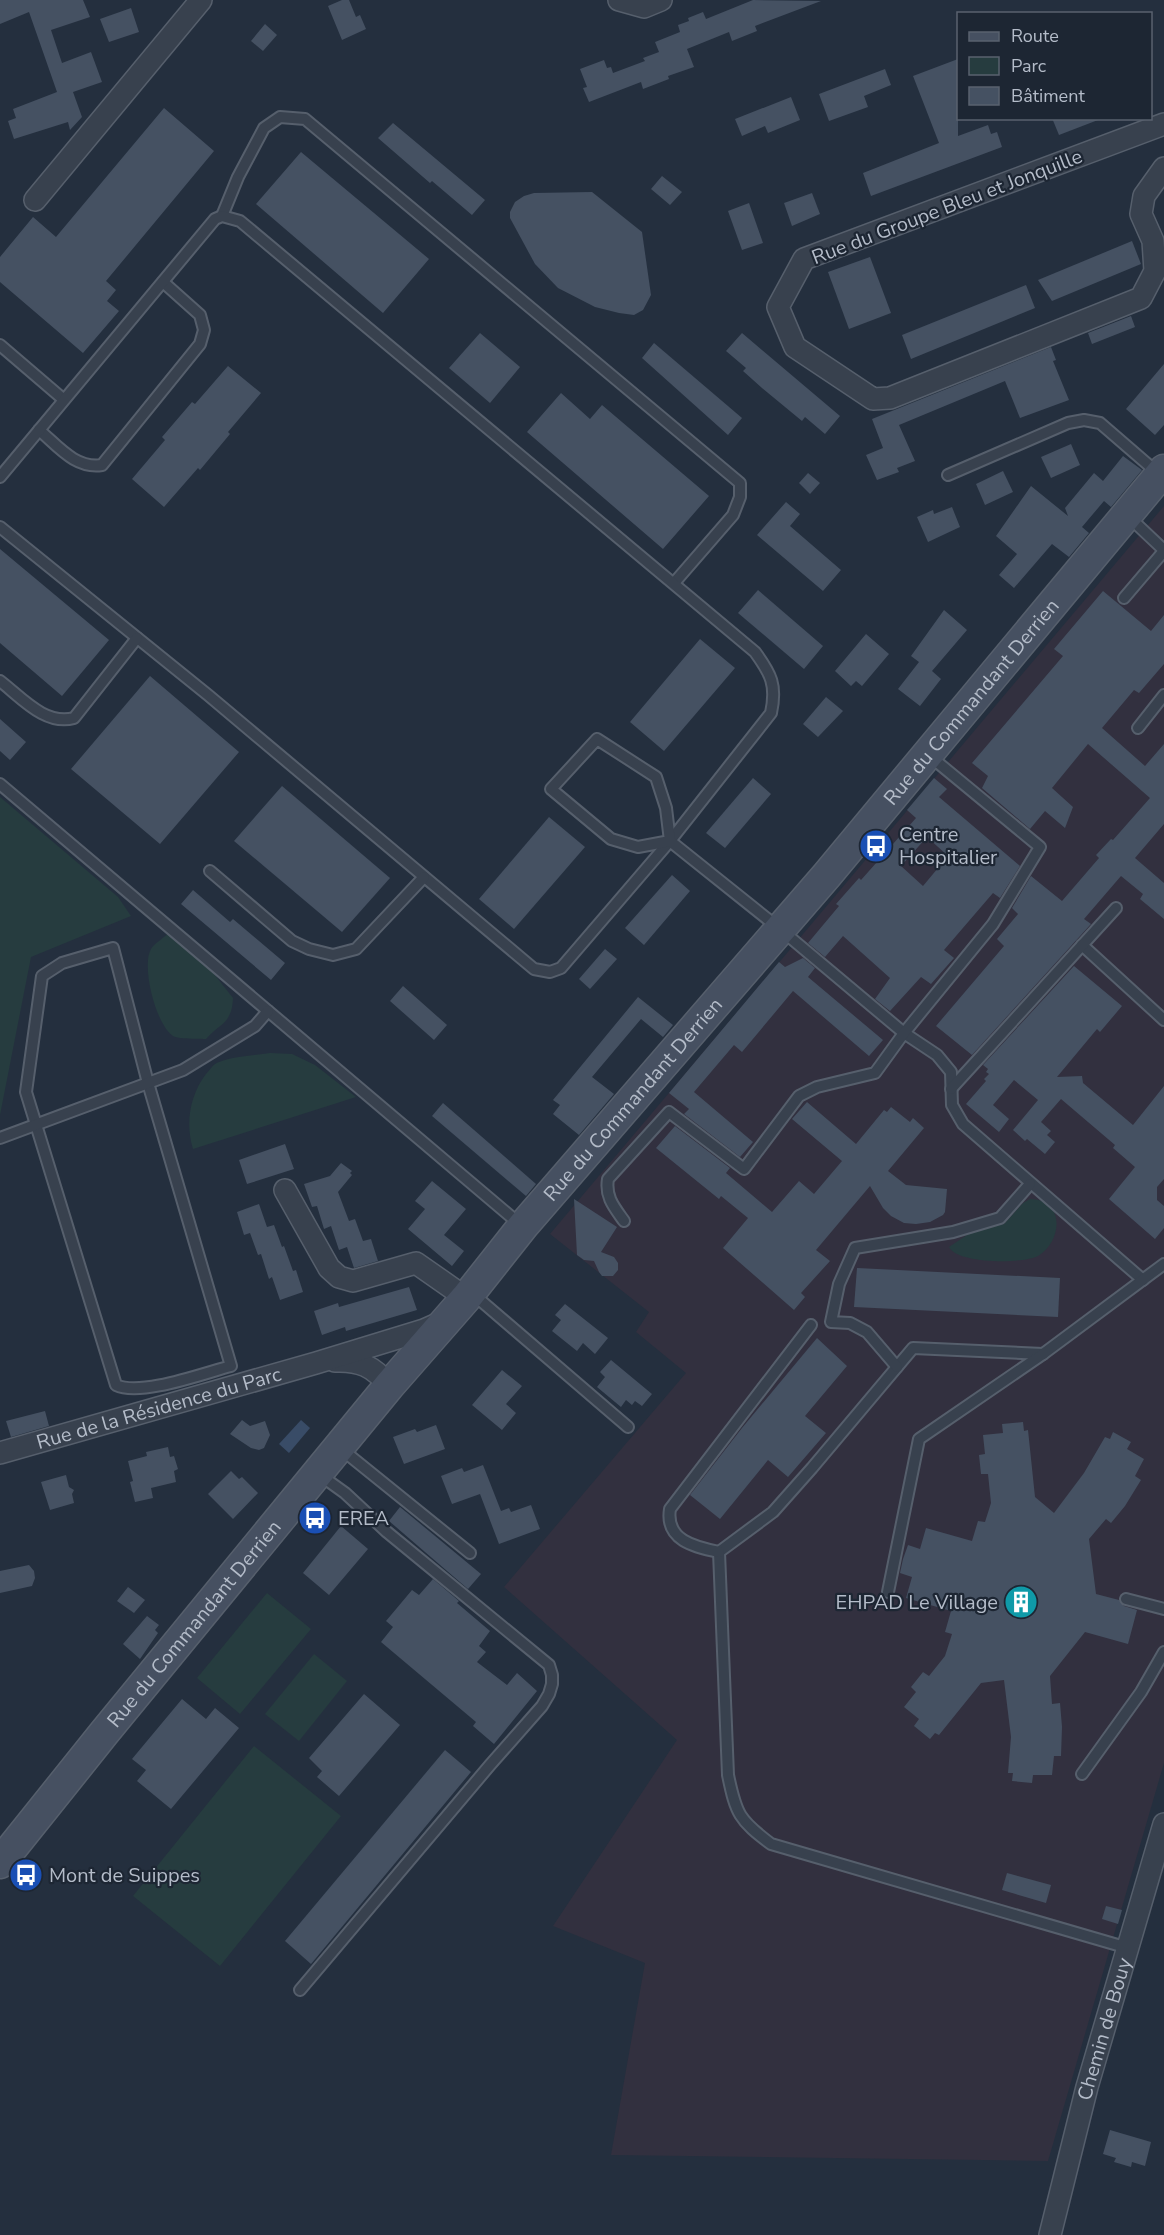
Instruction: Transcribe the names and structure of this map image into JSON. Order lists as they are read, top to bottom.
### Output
{
  "streets": {
    "main road": ["Rue du Commandant Derrien"],
    "street": ["Rue du Groupe Bleu et Jonquille", "Rue de la Résidence du Parc", "Chemin de Bouy"]
  },
  "crossings": [
    ["Rue du Commandant Derrien", "Rue de la Résidence du Parc"]
  ],
  "places": {
    "bus stop": ["Centre Hospitalier", "EREA", "Mont de Suippes"],
    "building": ["EHPAD Le Village"]
  },
  "legend": ["Route", "Parc", "Bâtiment"]
}
